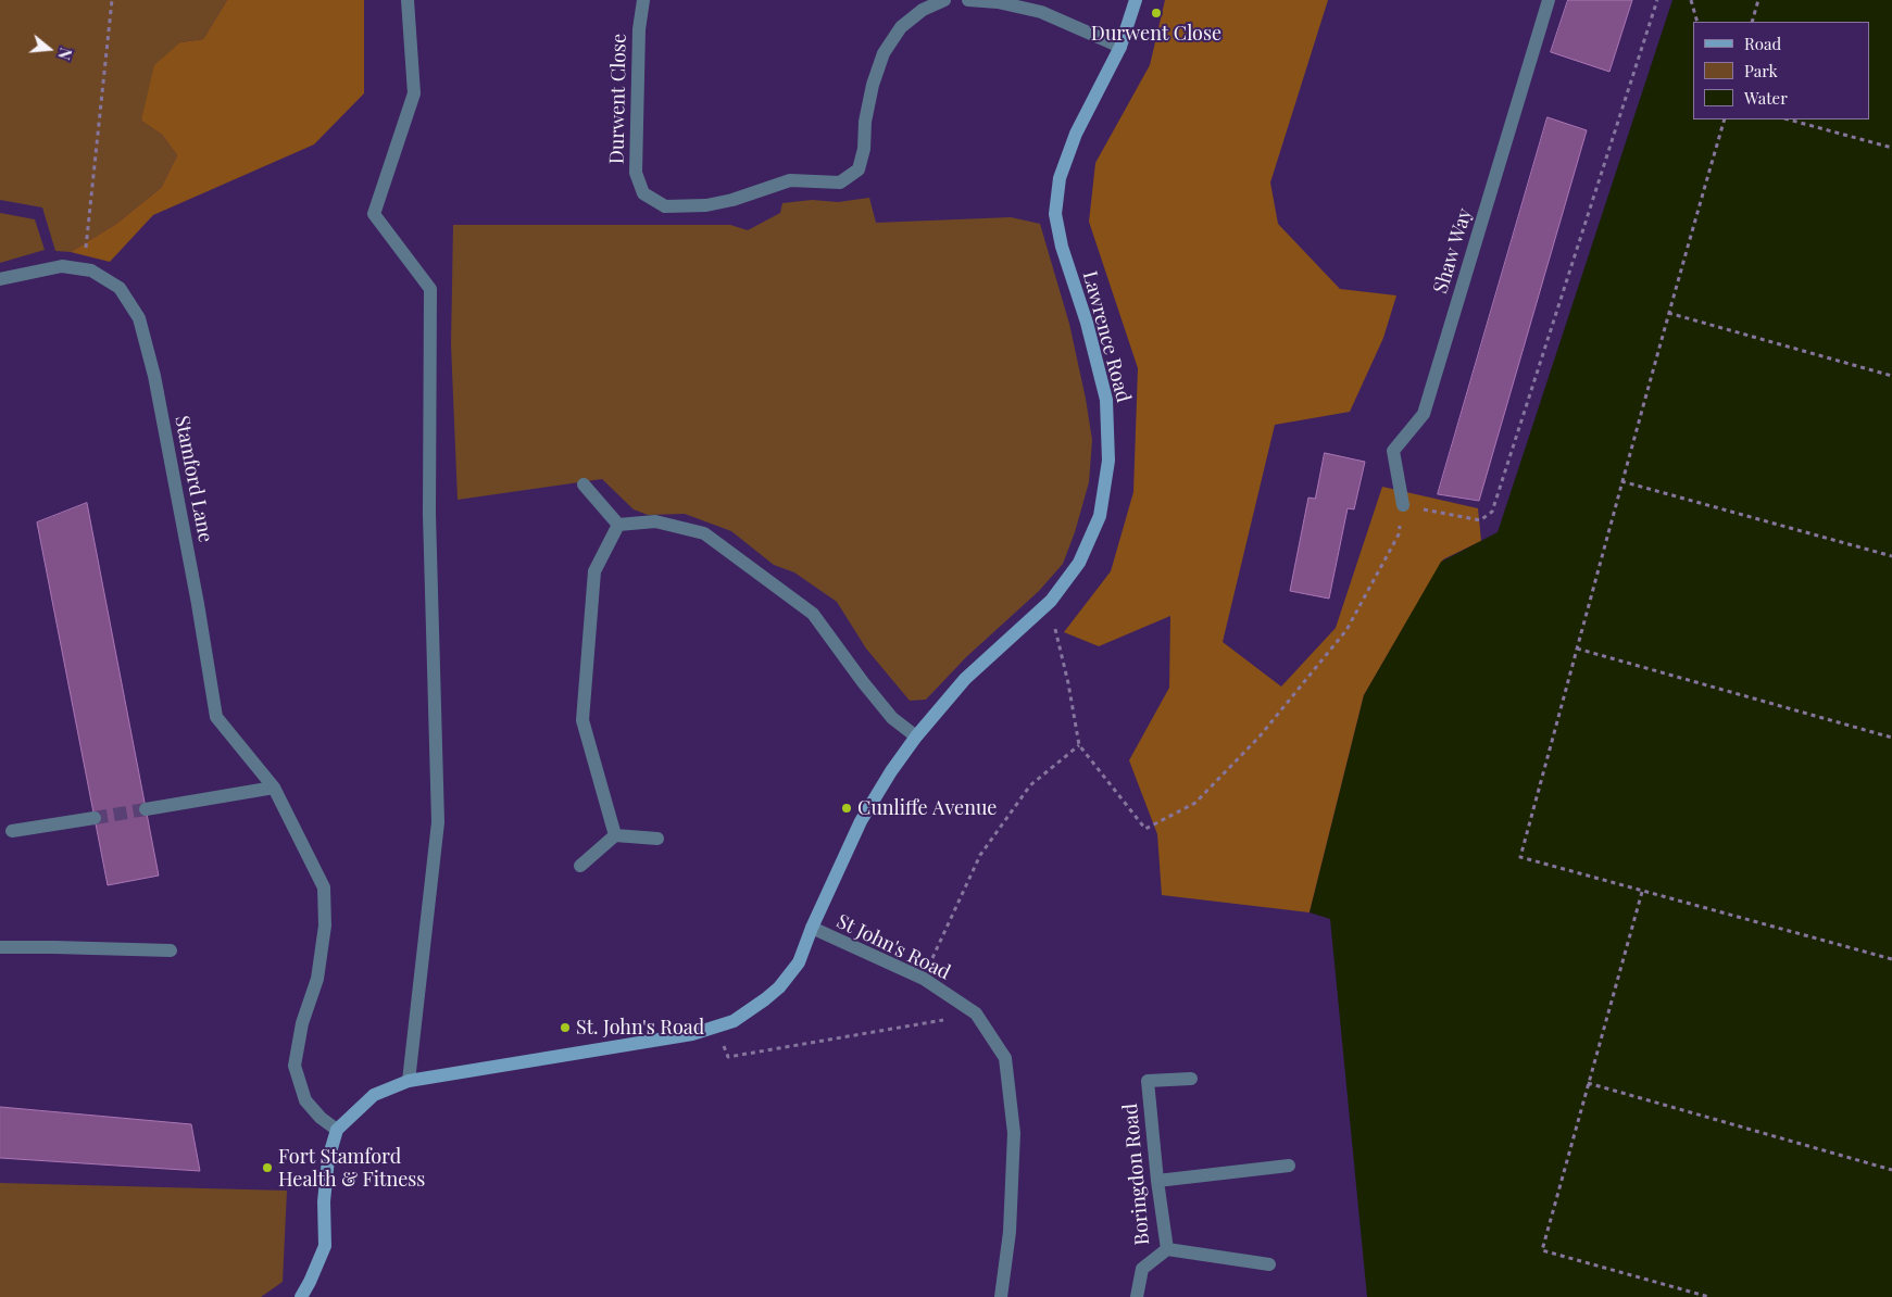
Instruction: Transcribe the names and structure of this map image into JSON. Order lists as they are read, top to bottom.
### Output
{
  "streets": {
    "street": [
      "Durwent Close",
      "Shaw Way",
      "Lawrence Road",
      "Stamford Lane",
      "St John's Road",
      "Boringdon Road"
    ]
  },
  "crossings": [
    ["Lawrence Road", "St John's Road"],
    ["Stamford Lane", "St John's Road"]
  ],
  "places": [
    "Durwent Close",
    "Cunliffe Avenue",
    "St. John's Road",
    "Fort Stamford Health & Fitness"
  ],
  "legend": ["Road", "Park", "Water"],
  "north": "right"
}
